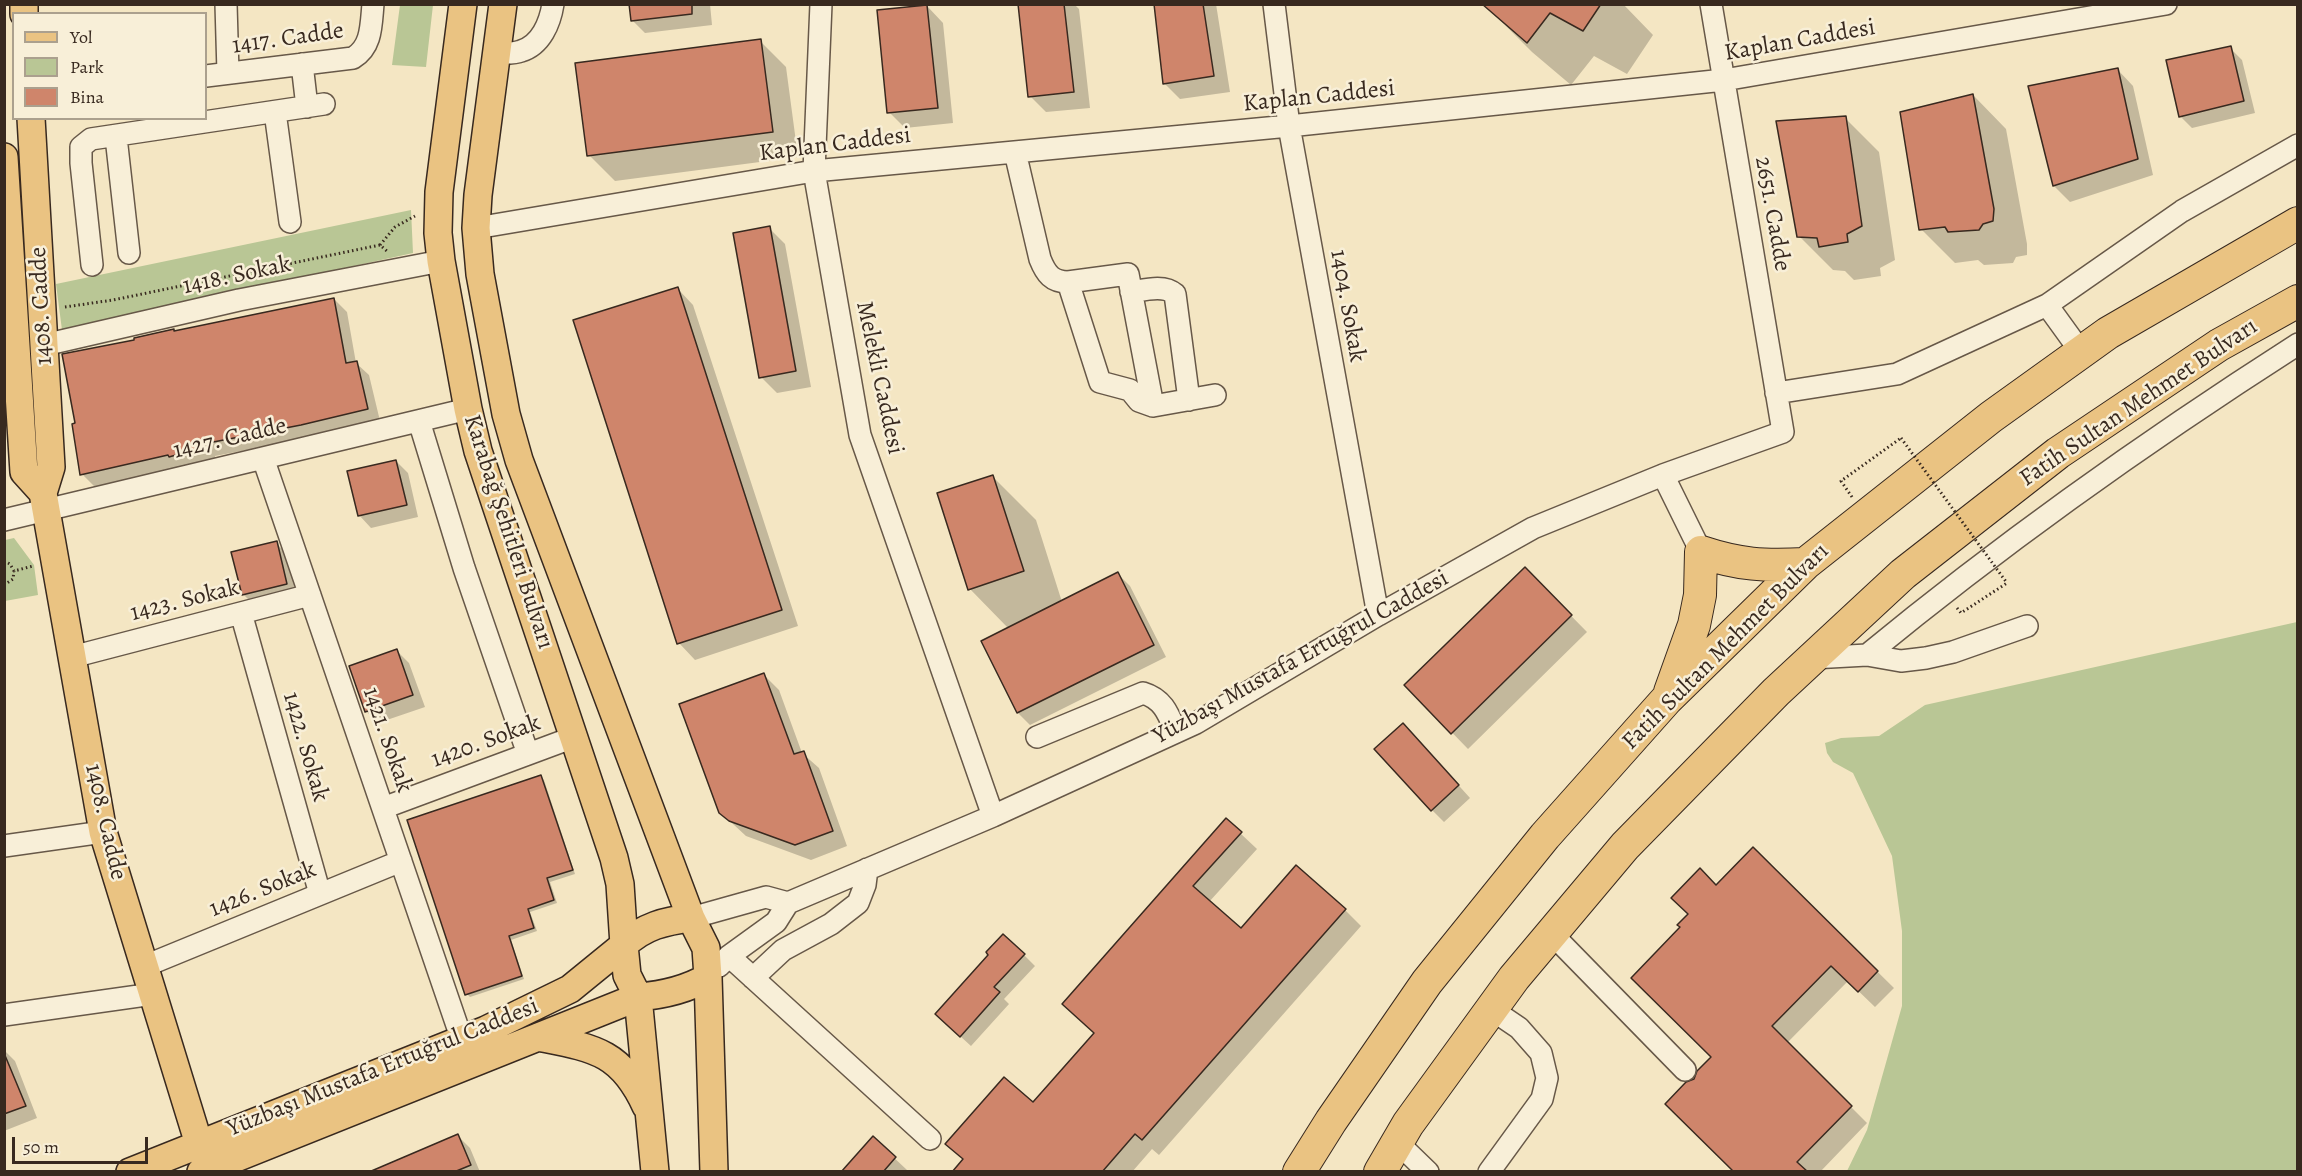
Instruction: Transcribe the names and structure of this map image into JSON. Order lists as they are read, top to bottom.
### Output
{
  "streets": {
    "highway": ["Fatih Sultan Mehmet Bulvarı"],
    "main road": ["1408. Cadde", "Karabağ Şehitleri Bulvarı", "Yüzbaşı Mustafa Ertuğrul Caddesi"],
    "street": [
      "1417. Cadde",
      "Kaplan Caddesi",
      "2651. Cadde",
      "1418. Sokak",
      "1404. Sokak",
      "Melekli Caddesi",
      "1427. Cadde",
      "1423. Sokak",
      "1421. Sokak",
      "1420. Sokak",
      "1422. Sokak",
      "1426. Sokak"
    ]
  },
  "crossings": [
    ["Kaplan Caddesi", "2651. Cadde"],
    ["Kaplan Caddesi", "1404. Sokak"],
    ["Kaplan Caddesi", "Melekli Caddesi"],
    ["Kaplan Caddesi", "Karabağ Şehitleri Bulvarı"],
    ["2651. Cadde", "Yüzbaşı Mustafa Ertuğrul Caddesi"],
    ["1418. Sokak", "1408. Cadde"],
    ["1418. Sokak", "Karabağ Şehitleri Bulvarı"],
    ["1408. Cadde", "1427. Cadde"],
    ["1408. Cadde", "1423. Sokak"],
    ["1408. Cadde", "Yüzbaşı Mustafa Ertuğrul Caddesi"],
    ["1408. Cadde", "1426. Sokak"],
    ["1404. Sokak", "Yüzbaşı Mustafa Ertuğrul Caddesi"],
    ["Melekli Caddesi", "Yüzbaşı Mustafa Ertuğrul Caddesi"],
    ["1427. Cadde", "Karabağ Şehitleri Bulvarı"],
    ["1427. Cadde", "1421. Sokak"],
    ["Karabağ Şehitleri Bulvarı", "Yüzbaşı Mustafa Ertuğrul Caddesi"],
    ["Karabağ Şehitleri Bulvarı", "1420. Sokak"],
    ["1423. Sokak", "1421. Sokak"],
    ["1423. Sokak", "1422. Sokak"],
    ["Yüzbaşı Mustafa Ertuğrul Caddesi", "1421. Sokak"],
    ["1421. Sokak", "1420. Sokak"],
    ["1421. Sokak", "1426. Sokak"],
    ["1422. Sokak", "1426. Sokak"]
  ],
  "legend": ["Yol", "Park", "Bina"],
  "scale_bar": "50 m"
}
